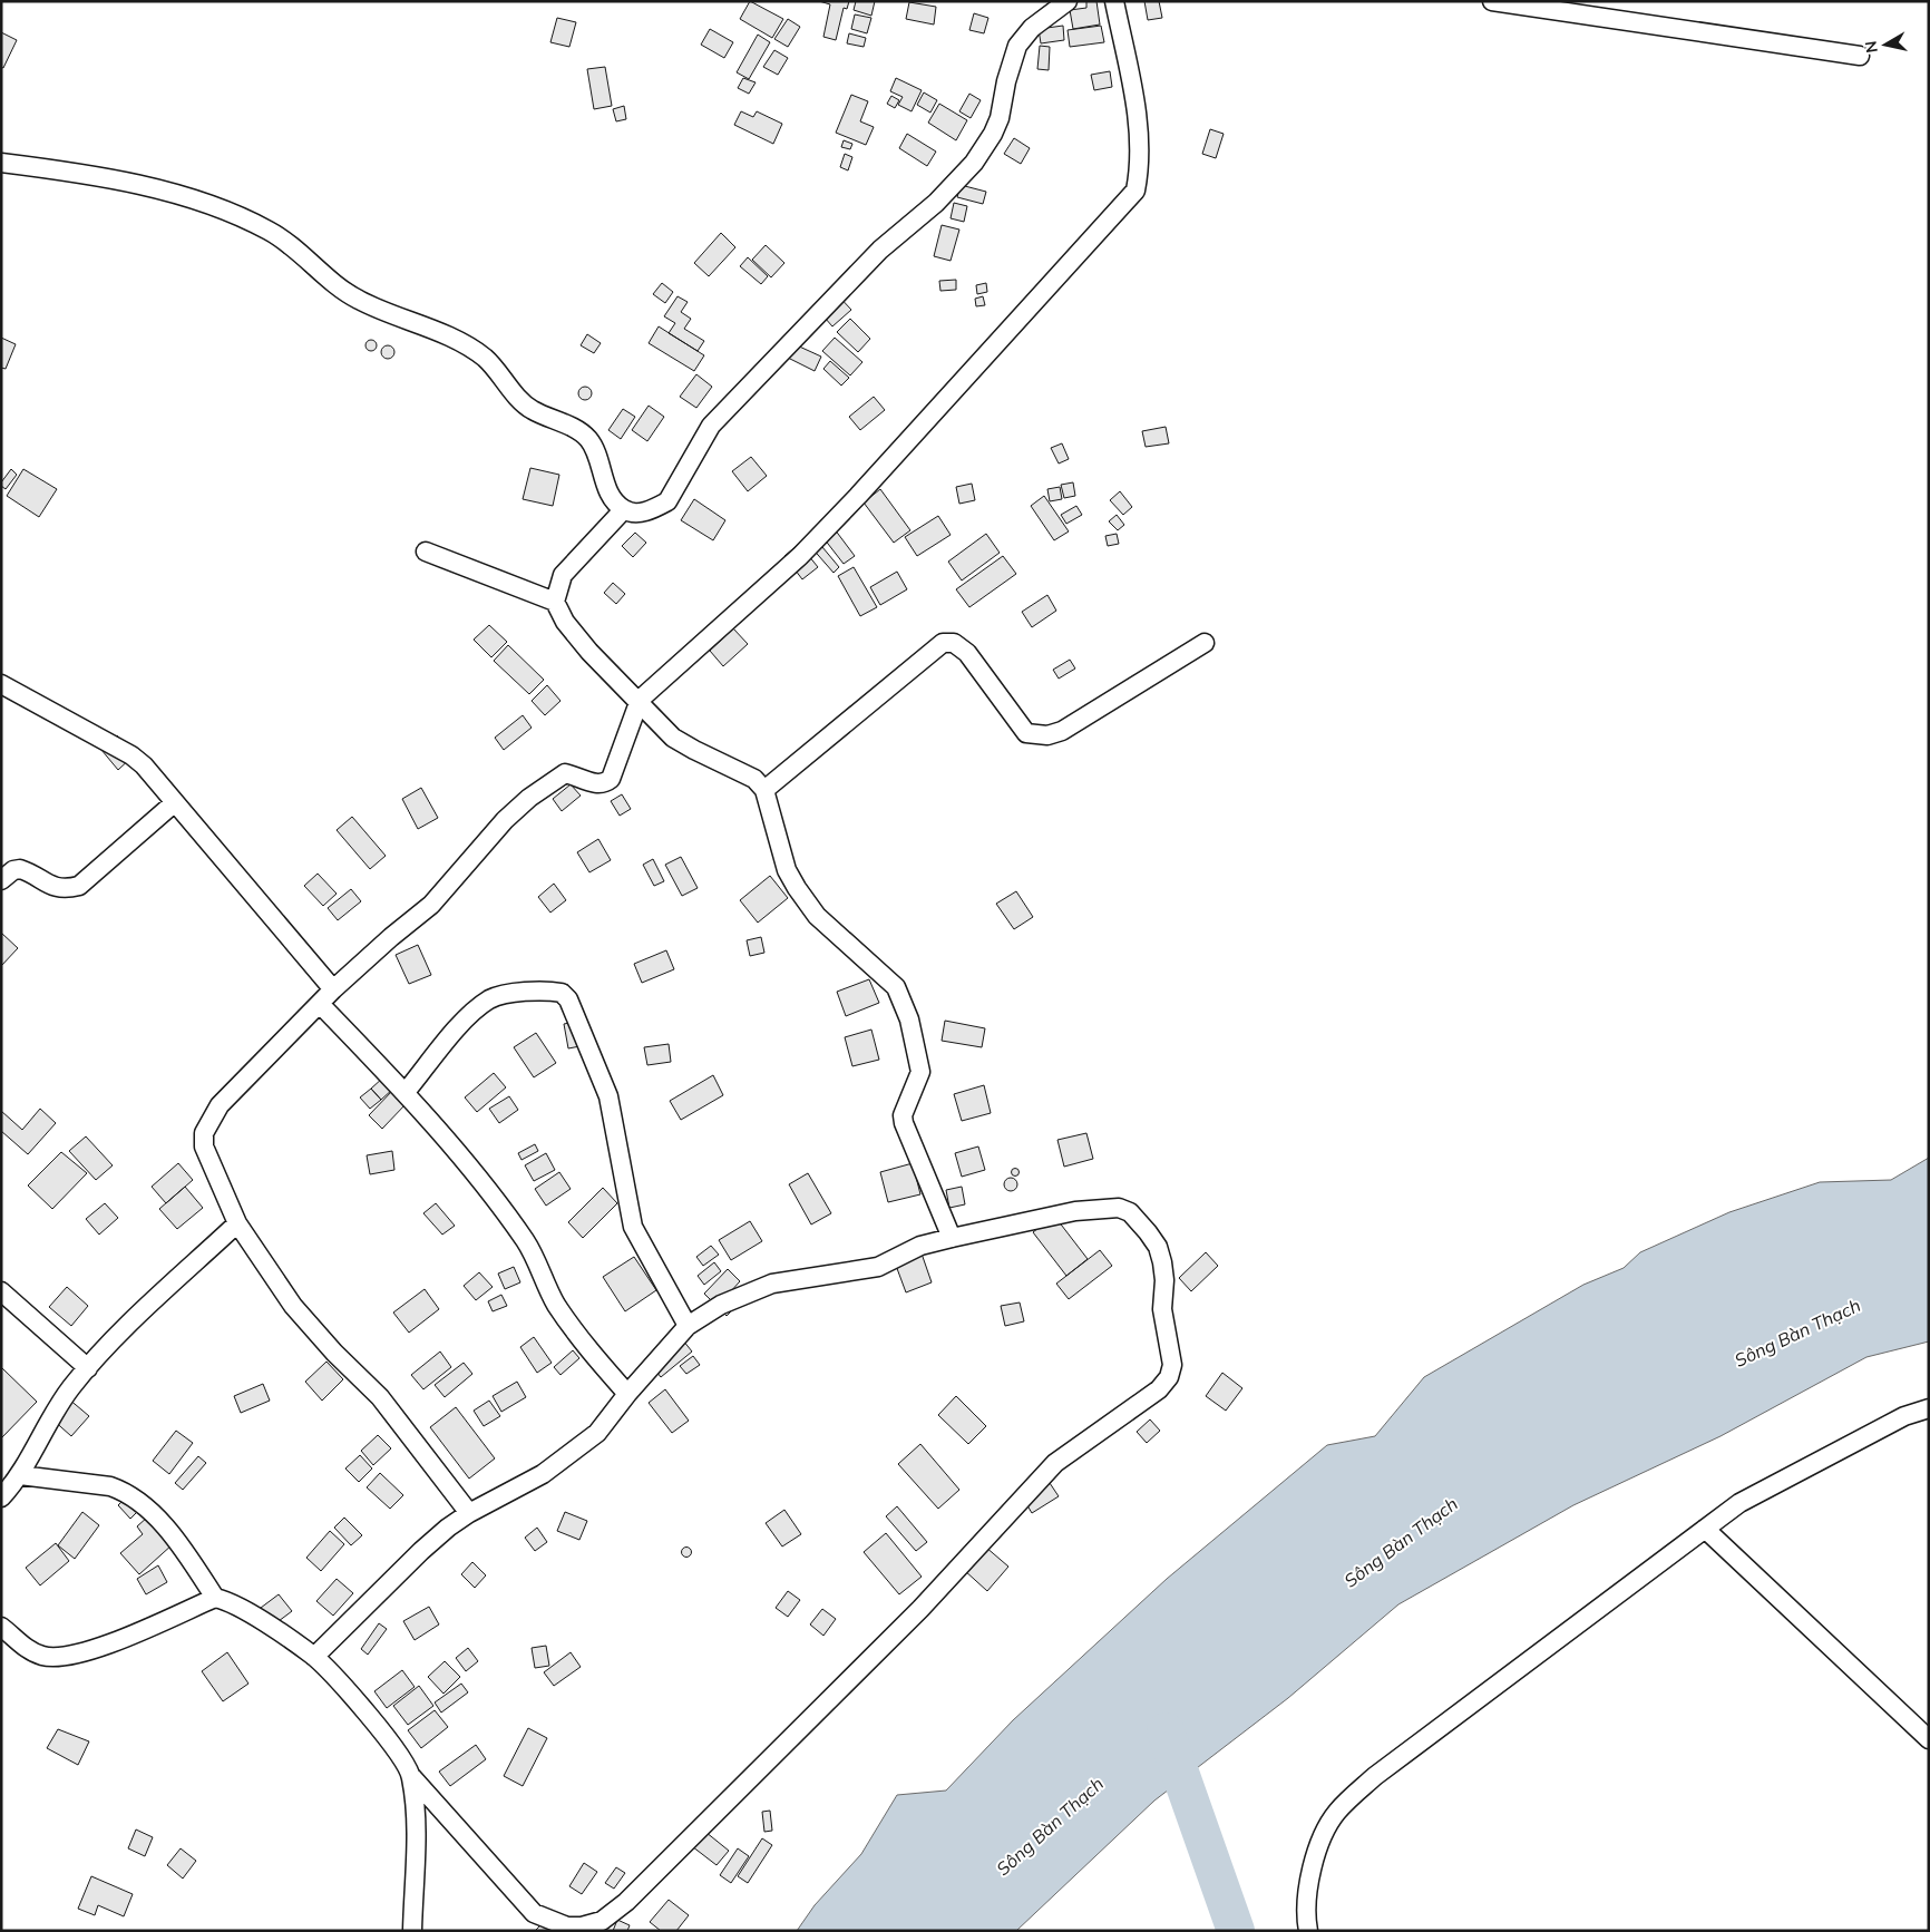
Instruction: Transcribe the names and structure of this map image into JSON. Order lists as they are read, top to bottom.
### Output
{
  "water": ["Sông Bàn Thạch"],
  "north": "left"
}
